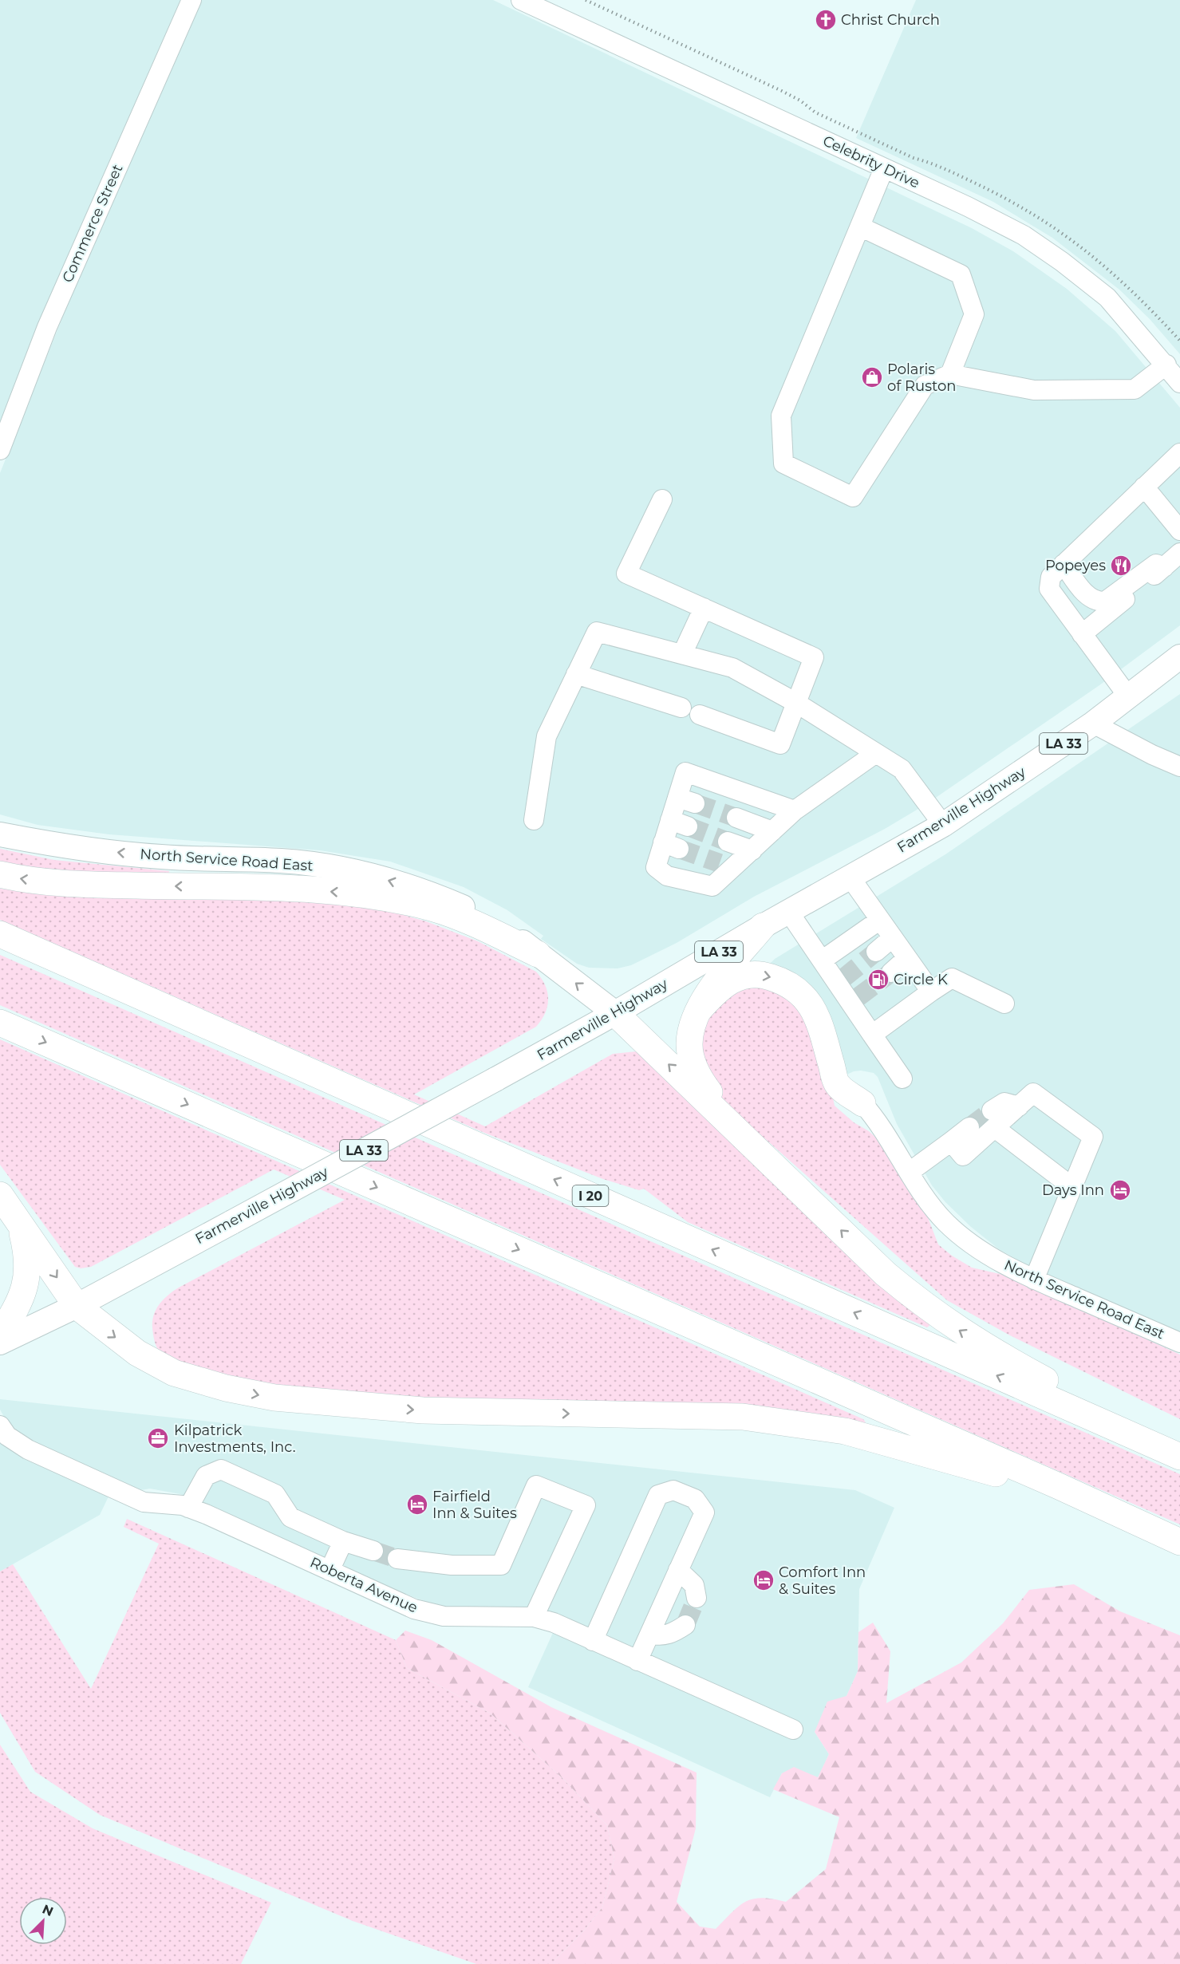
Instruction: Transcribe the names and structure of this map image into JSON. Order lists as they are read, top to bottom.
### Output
{
  "streets": {
    "highway": ["I 20"],
    "main road": ["LA 33", "Farmerville Highway", "North Service Road East"],
    "street": ["Celebrity Drive", "Commerce Street", "Roberta Avenue"]
  },
  "crossings": [
    ["Farmerville Highway", "North Service Road East"]
  ],
  "one_way": ["North Service Road East"],
  "places": {
    "church": ["Christ Church"],
    "shop": ["Polaris of Ruston"],
    "restaurant": ["Popeyes"],
    "fuel station": ["Circle K"],
    "hotel": ["Days Inn", "Fairfield Inn & Suites", "Comfort Inn & Suites"],
    "office": ["Kilpatrick Investments, Inc."]
  },
  "north": "top right"
}
